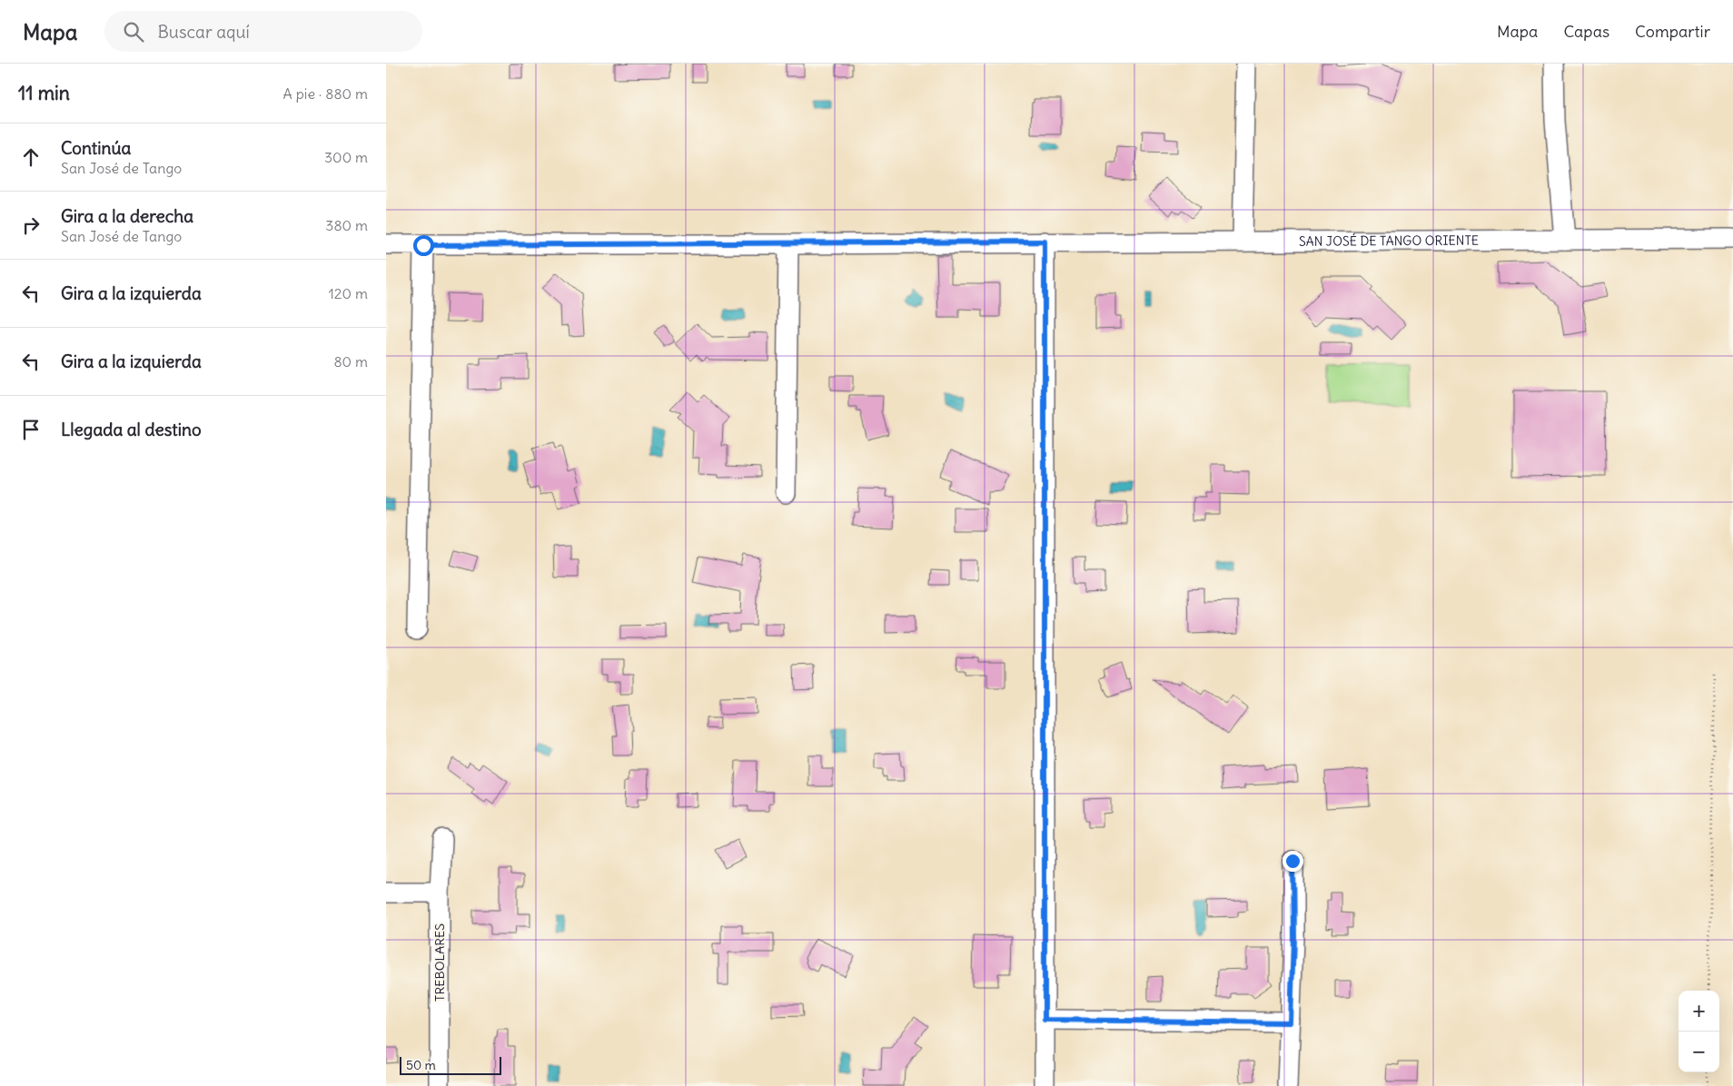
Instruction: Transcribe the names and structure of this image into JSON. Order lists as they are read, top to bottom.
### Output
{
  "streets": {
    "street": ["SAN JOSÉ DE TANGO ORIENTE", "TREBOLARES"]
  },
  "scale_bar": "50 m",
  "page": {
    "header": "Mapa",
    "search": "Buscar aquí",
    "nav": ["Mapa", "Capas", "Compartir"],
    "heading": ["11 min", "A pie · 880 m"],
    "list": [
      ["Continúa", "San José de Tango", "300 m"],
      ["Gira a la derecha", "San José de Tango", "380 m"],
      ["Gira a la izquierda", "120 m"],
      ["Gira a la izquierda", "80 m"],
      "Llegada al destino"
    ],
    "map_buttons": ["+", "−"],
    "scale": "50 m"
  }
}
